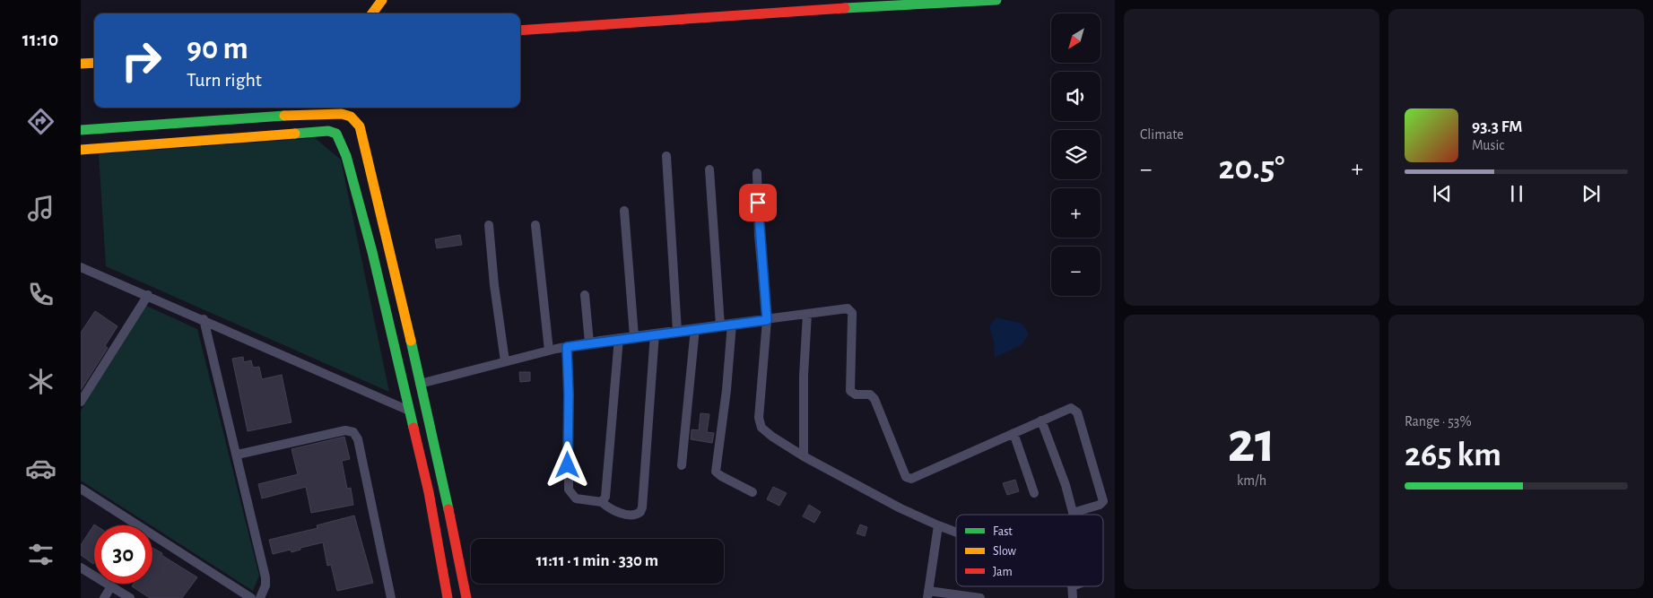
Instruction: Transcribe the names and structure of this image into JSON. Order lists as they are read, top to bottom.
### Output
{
  "legend": ["Fast", "Slow", "Jam"],
  "north": "bottom left",
  "page": {
    "tabs": "11:10",
    "tile": [
      "Climate",
      ["21", "km/h"],
      ["Range · 53%", "265 km"]
    ],
    "map_buttons": ["+", "−"],
    "turn": ["90 m", "Turn right"],
    "song": ["93.3 FM", "Music"],
    "heat": ["−", "20.5°", "+"],
    "limit": "30",
    "trip": "11:11 · 1 min · 330 m"
  }
}
